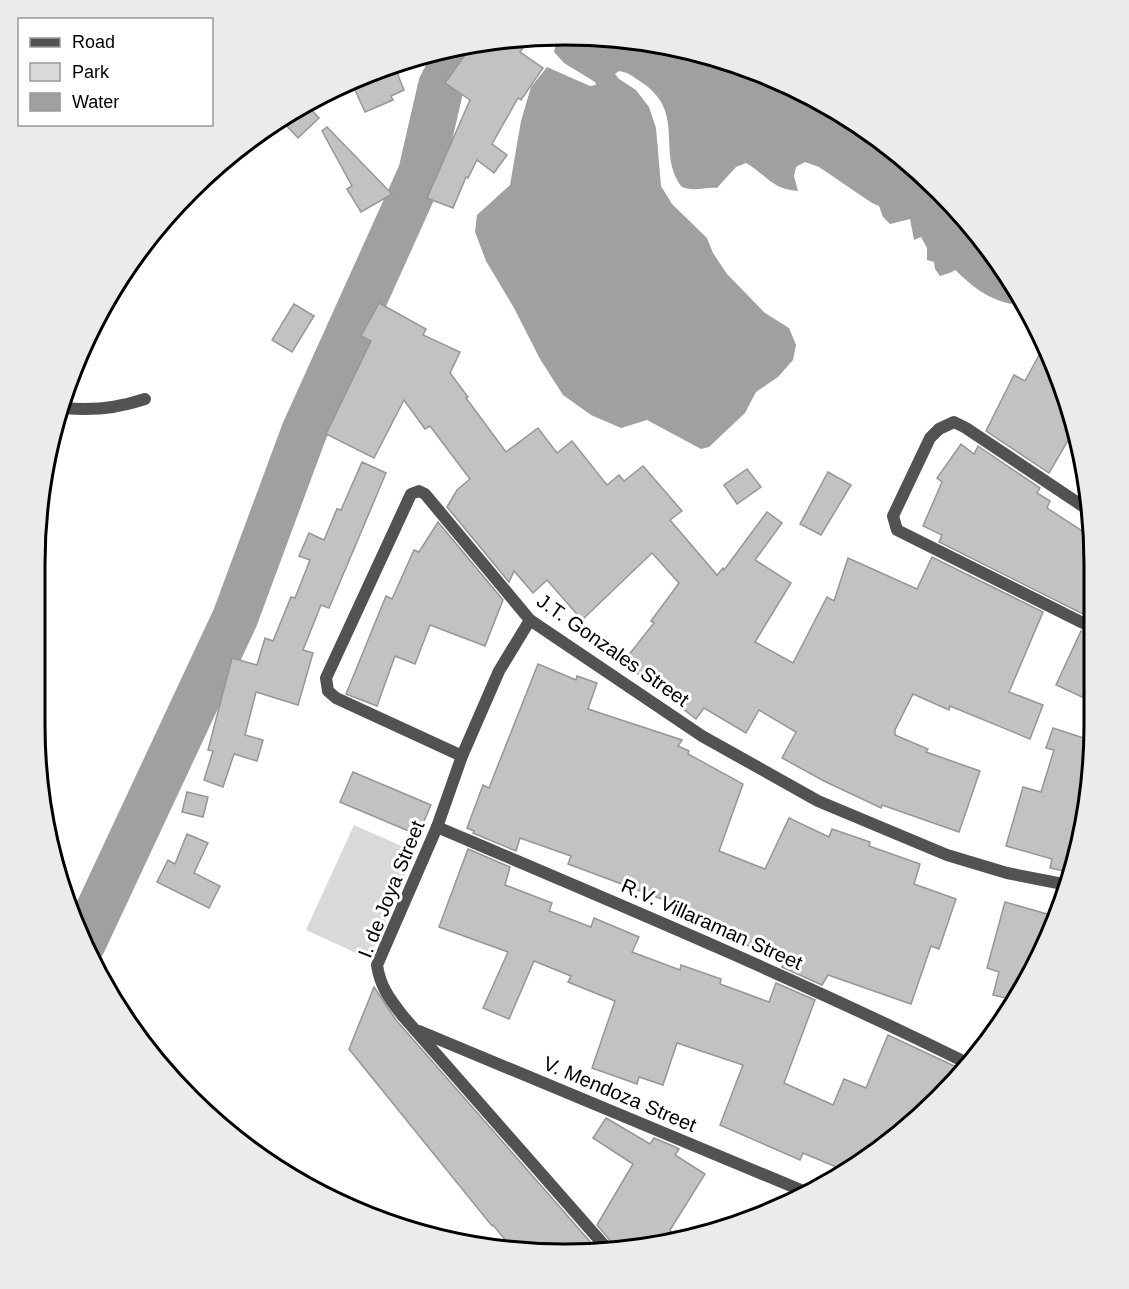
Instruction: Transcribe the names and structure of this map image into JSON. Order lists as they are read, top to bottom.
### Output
{
  "streets": {
    "street": [
      "J.T. Gonzales Street",
      "I. de Joya Street",
      "R.V. Villaraman Street",
      "V. Mendoza Street"
    ]
  },
  "crossings": [
    ["J.T. Gonzales Street", "I. de Joya Street"],
    ["I. de Joya Street", "R.V. Villaraman Street"],
    ["I. de Joya Street", "V. Mendoza Street"]
  ],
  "legend": ["Road", "Park", "Water"]
}
